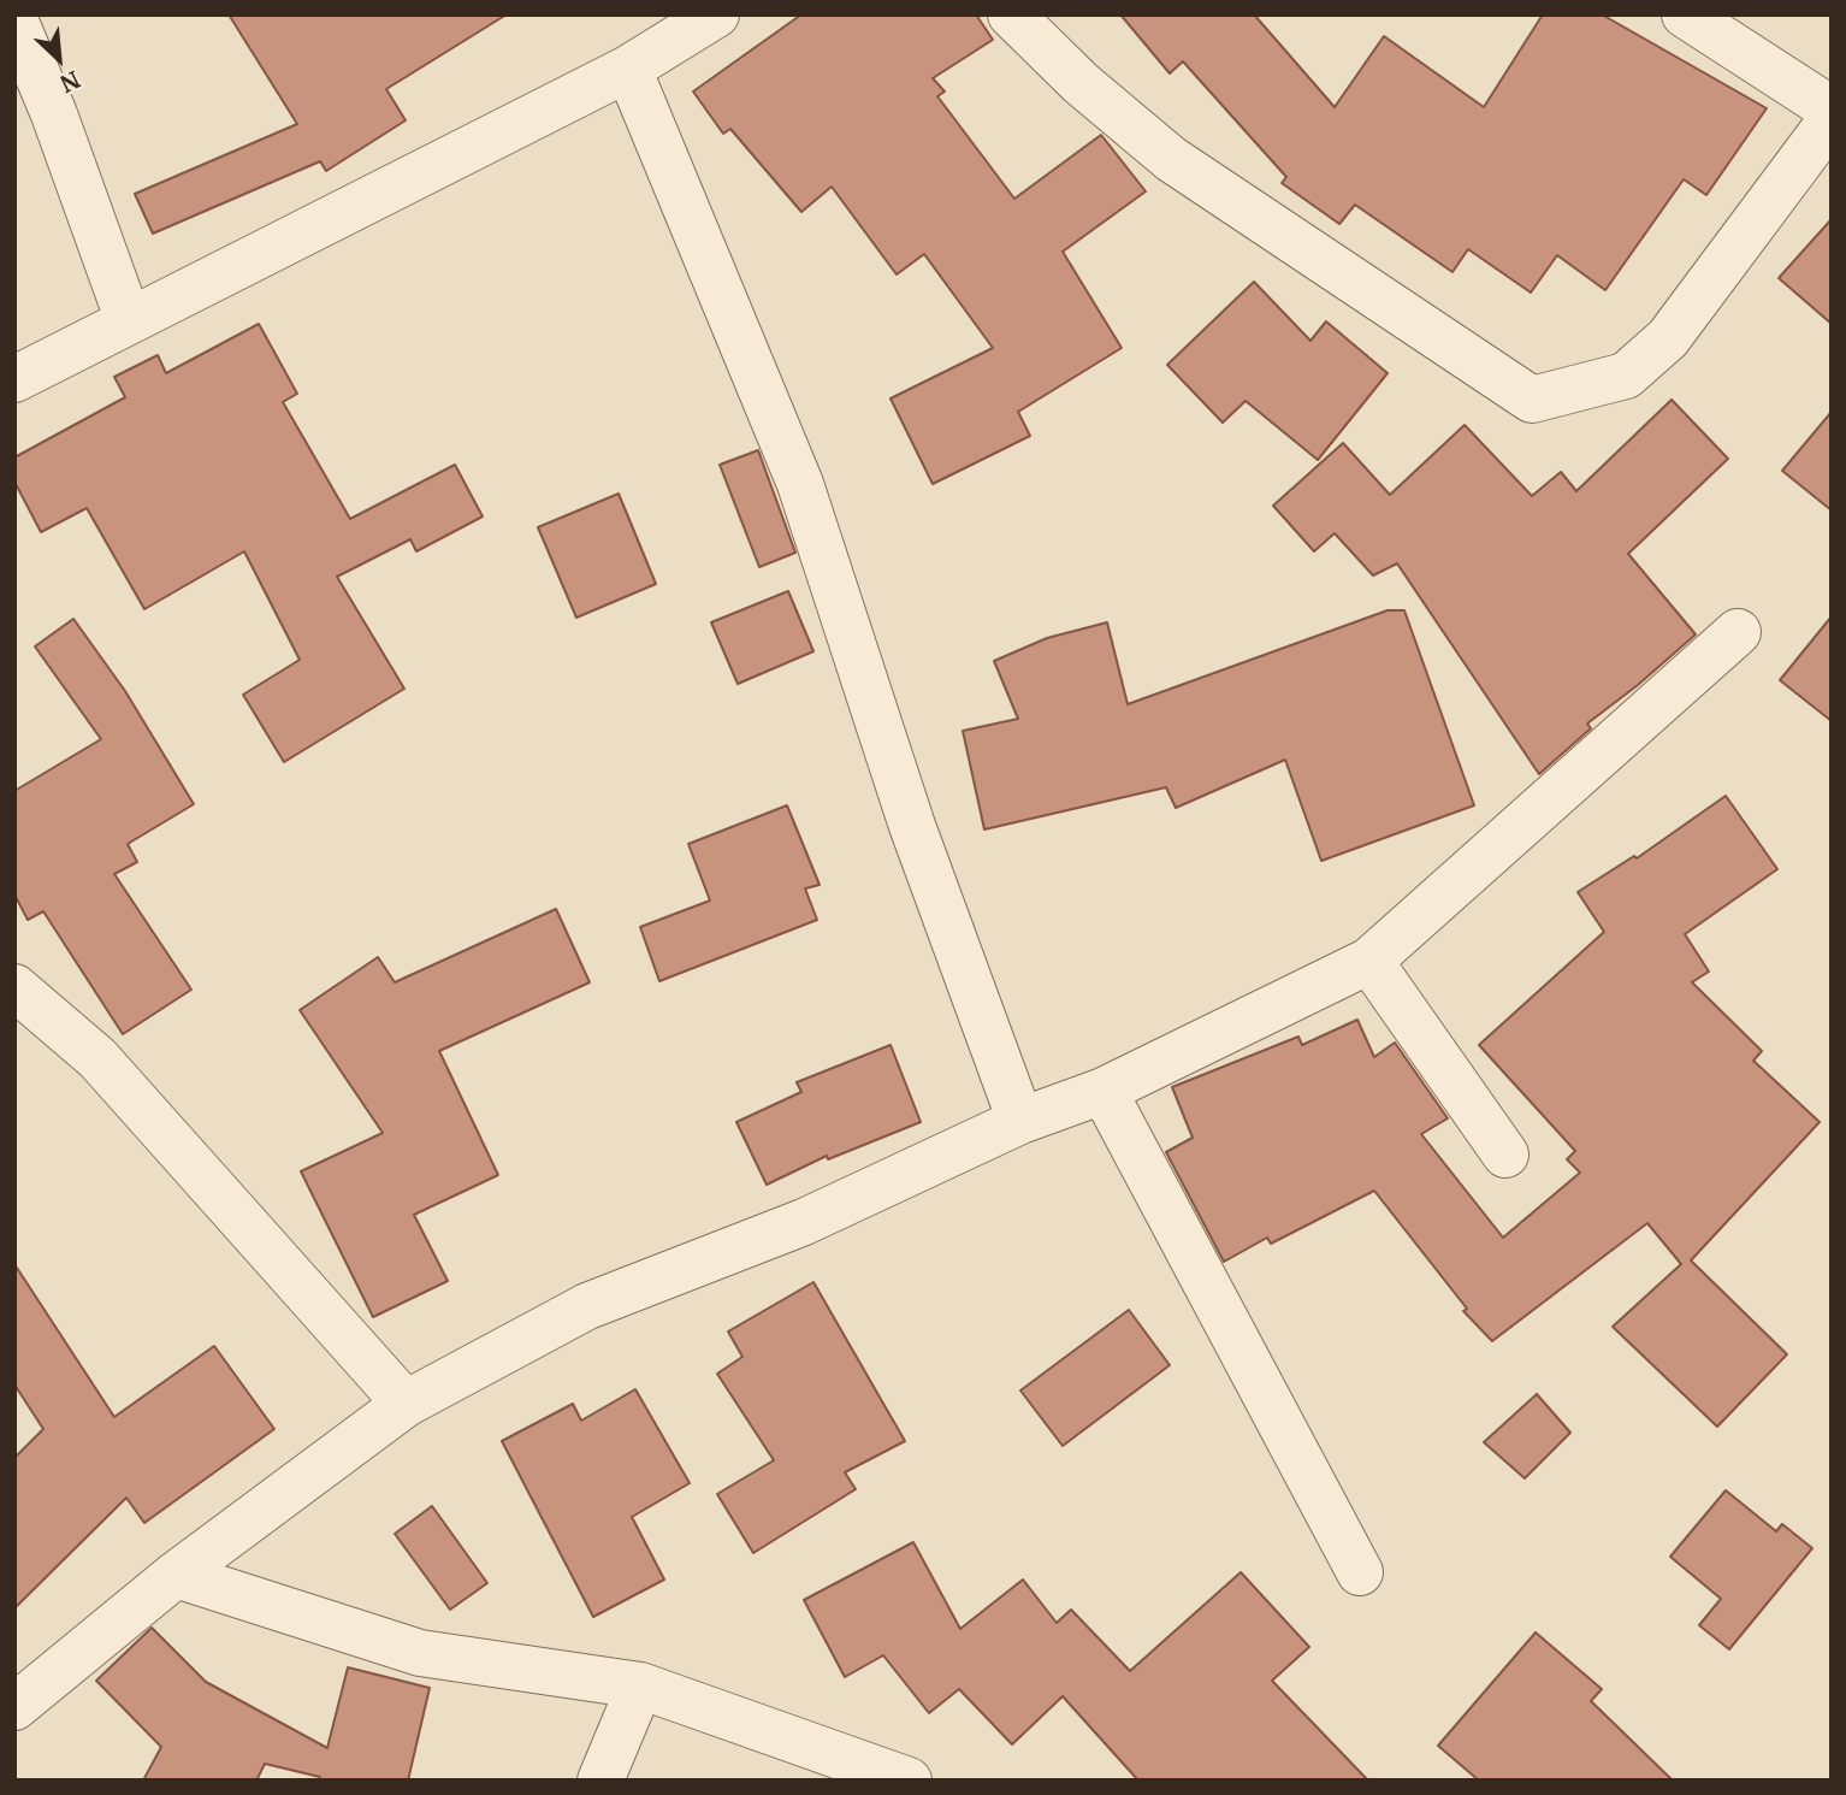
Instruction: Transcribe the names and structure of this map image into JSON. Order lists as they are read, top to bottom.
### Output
{
  "north": "bottom right"
}
